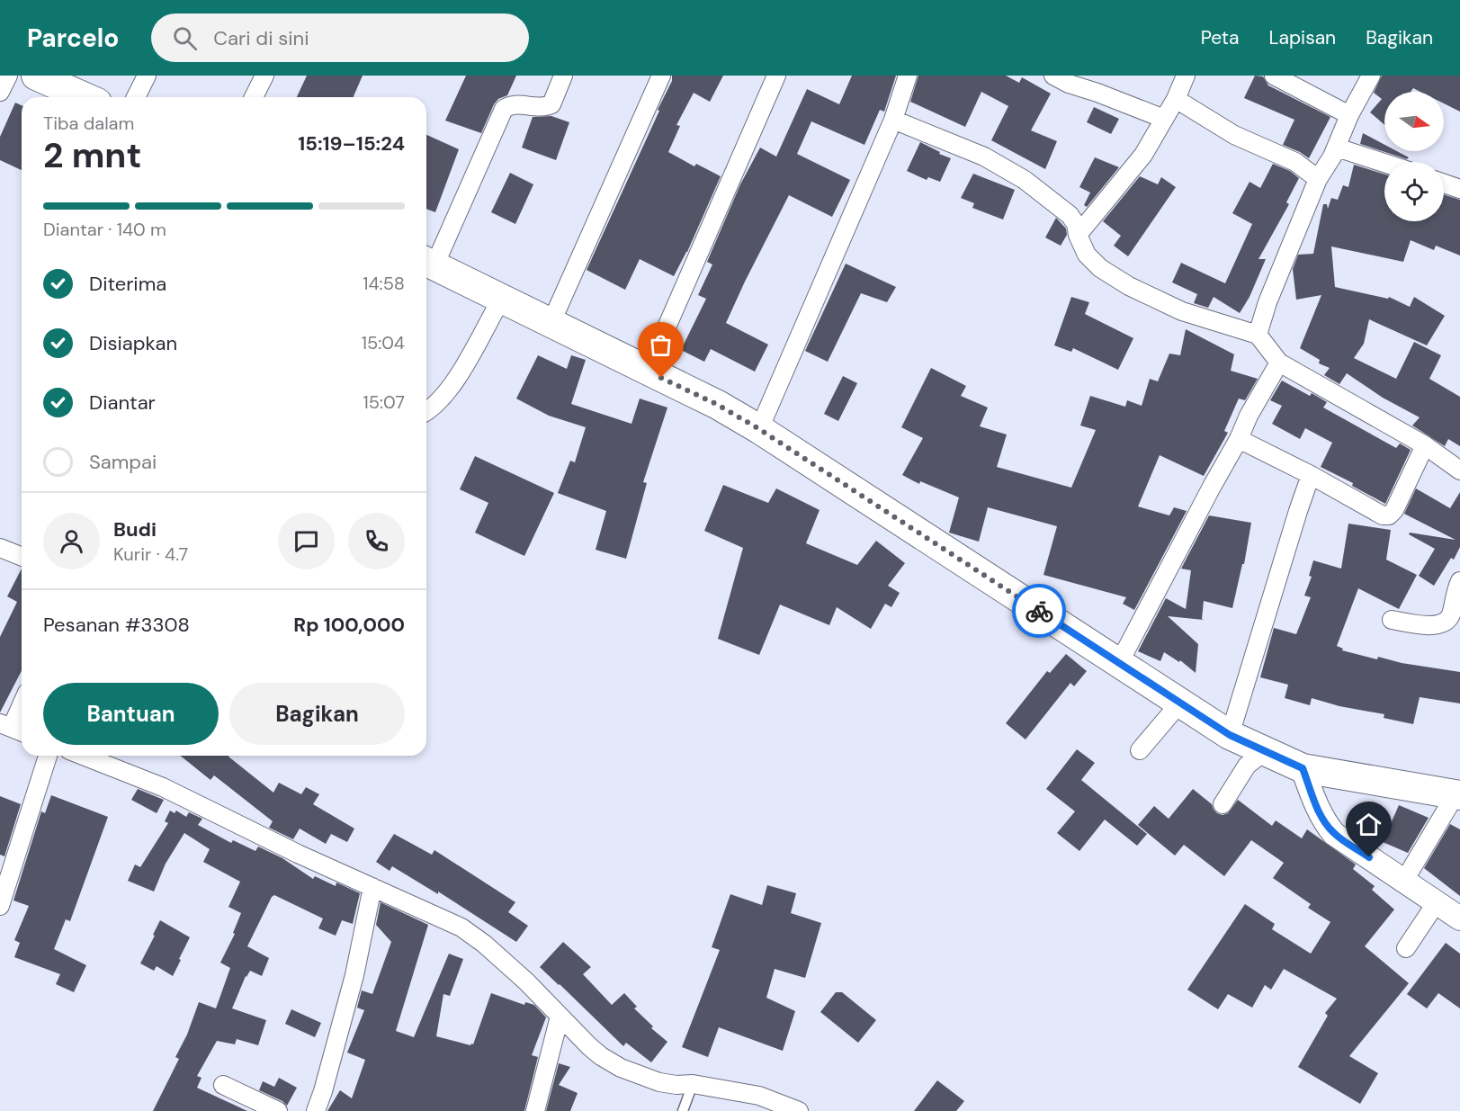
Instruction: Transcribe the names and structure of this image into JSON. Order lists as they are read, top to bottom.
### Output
{
  "north": "right",
  "page": {
    "header": "Parcelo",
    "search": "Cari di sini",
    "nav": ["Peta", "Lapisan", "Bagikan"],
    "heading": ["2 mnt", "Tiba dalam", "15:19–15:24"],
    "panel": [
      "Budi",
      "Kurir · 4.7",
      "Pesanan #3308",
      "Rp 100,000"
    ],
    "bar": "Diantar · 140 m",
    "list": [
      ["Diterima", "14:58"],
      ["Disiapkan", "15:04"],
      ["Diantar", "15:07"],
      "Sampai"
    ],
    "buttons": ["Bantuan", "Bagikan"]
  }
}
